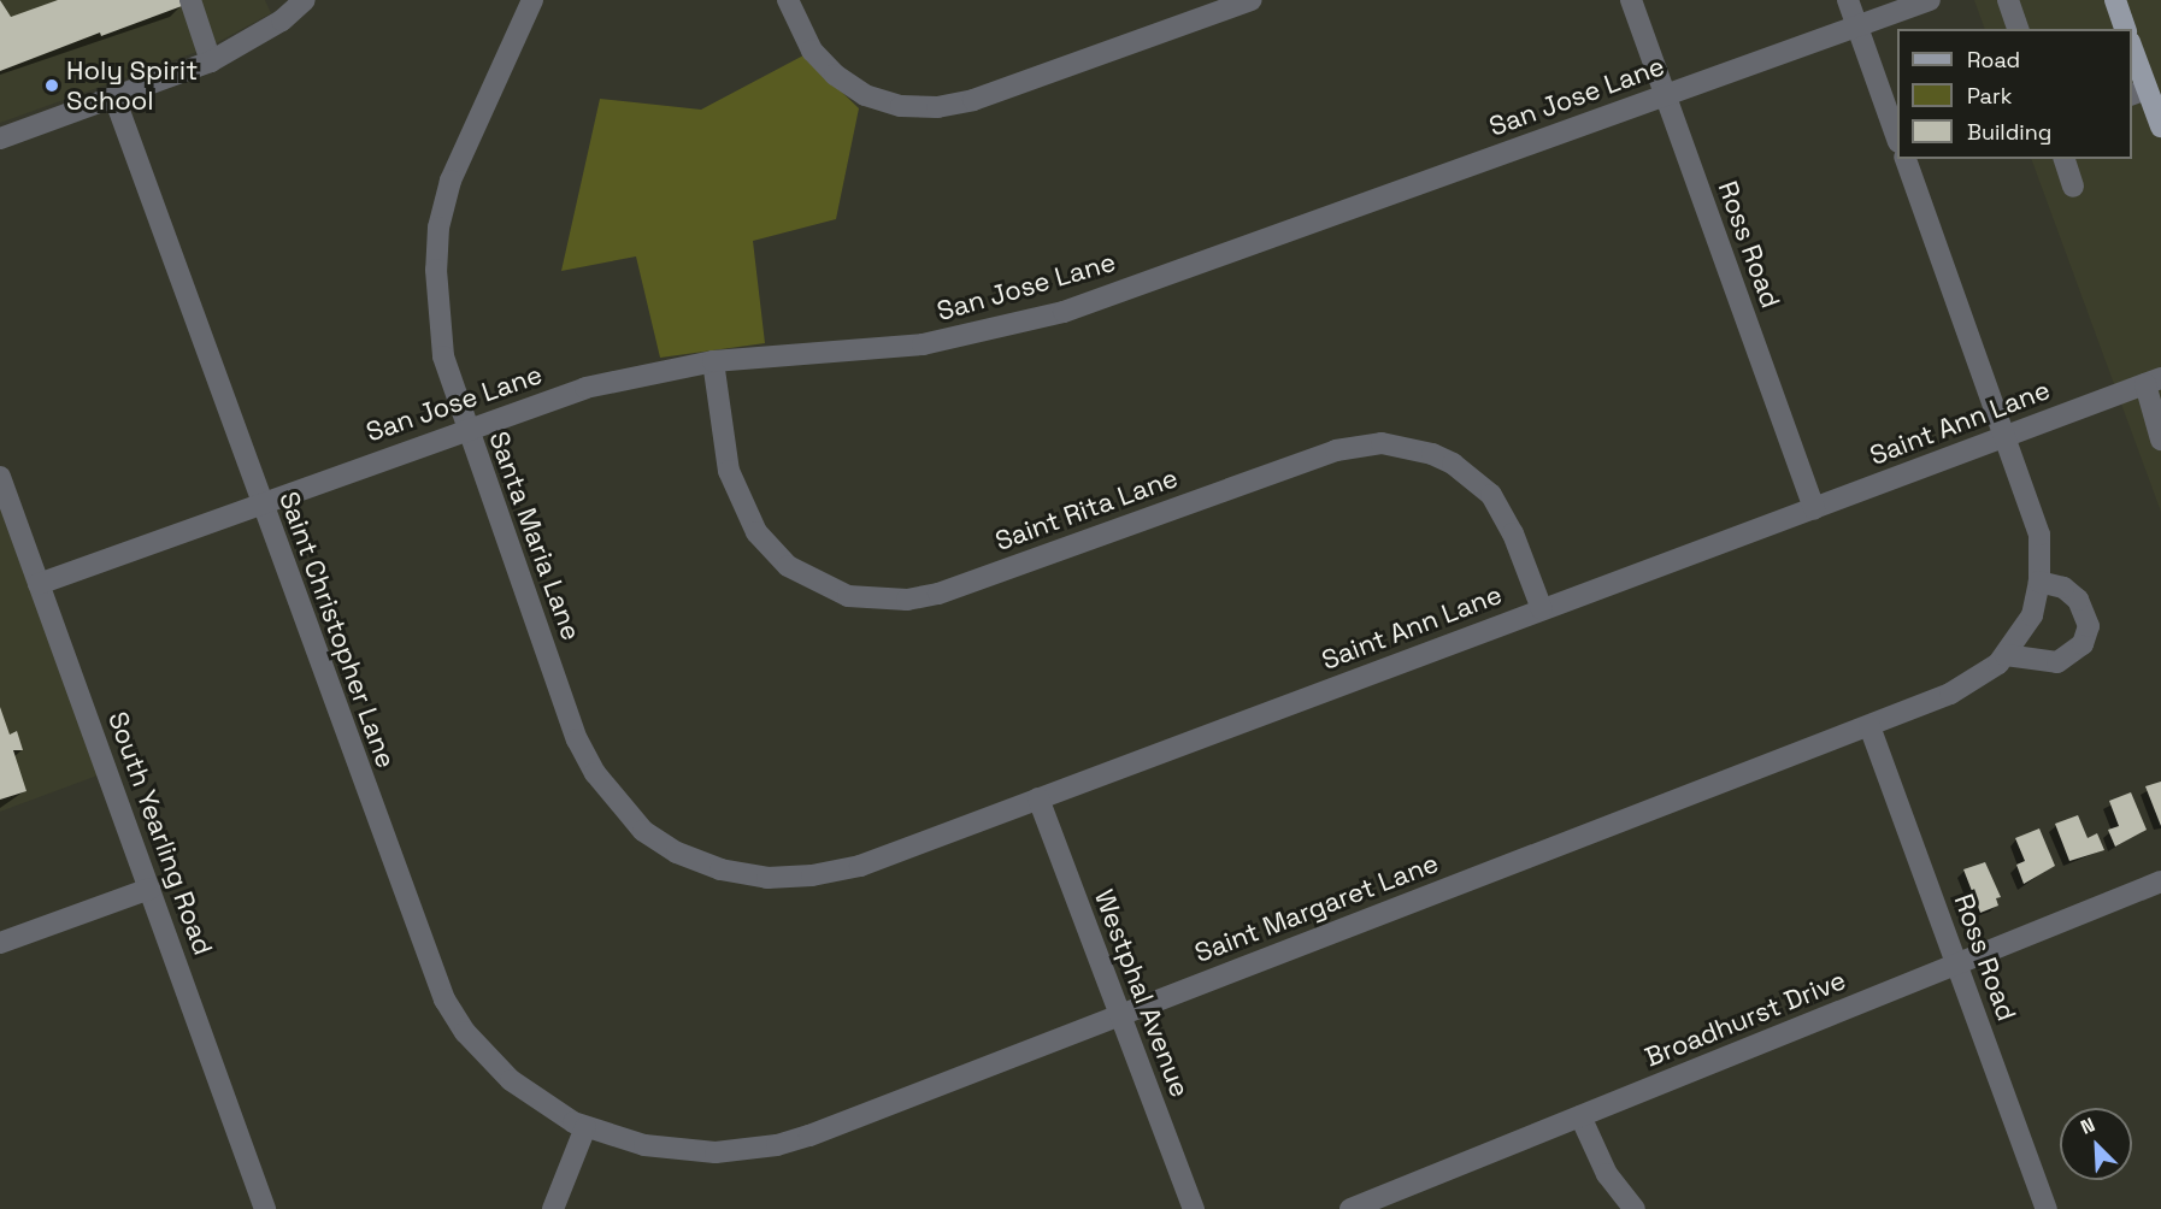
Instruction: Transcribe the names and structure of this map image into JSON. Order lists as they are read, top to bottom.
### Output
{
  "streets": {
    "street": [
      "San Jose Lane",
      "Ross Road",
      "Saint Ann Lane",
      "Saint Rita Lane",
      "Santa Maria Lane",
      "Saint Christopher Lane",
      "South Yearling Road",
      "Saint Margaret Lane",
      "Westphal Avenue",
      "Broadhurst Drive"
    ]
  },
  "crossings": [
    ["San Jose Lane", "Ross Road"],
    ["San Jose Lane", "Saint Rita Lane"],
    ["San Jose Lane", "Santa Maria Lane"],
    ["San Jose Lane", "Saint Christopher Lane"],
    ["San Jose Lane", "South Yearling Road"],
    ["Ross Road", "Saint Ann Lane"],
    ["Ross Road", "Saint Margaret Lane"],
    ["Ross Road", "Broadhurst Drive"],
    ["Saint Ann Lane", "Saint Rita Lane"],
    ["Saint Ann Lane", "Santa Maria Lane"],
    ["Saint Ann Lane", "Westphal Avenue"],
    ["Saint Christopher Lane", "Saint Margaret Lane"],
    ["Saint Margaret Lane", "Westphal Avenue"]
  ],
  "places": ["Holy Spirit School"],
  "legend": ["Road", "Park", "Building"],
  "north": "top left"
}
